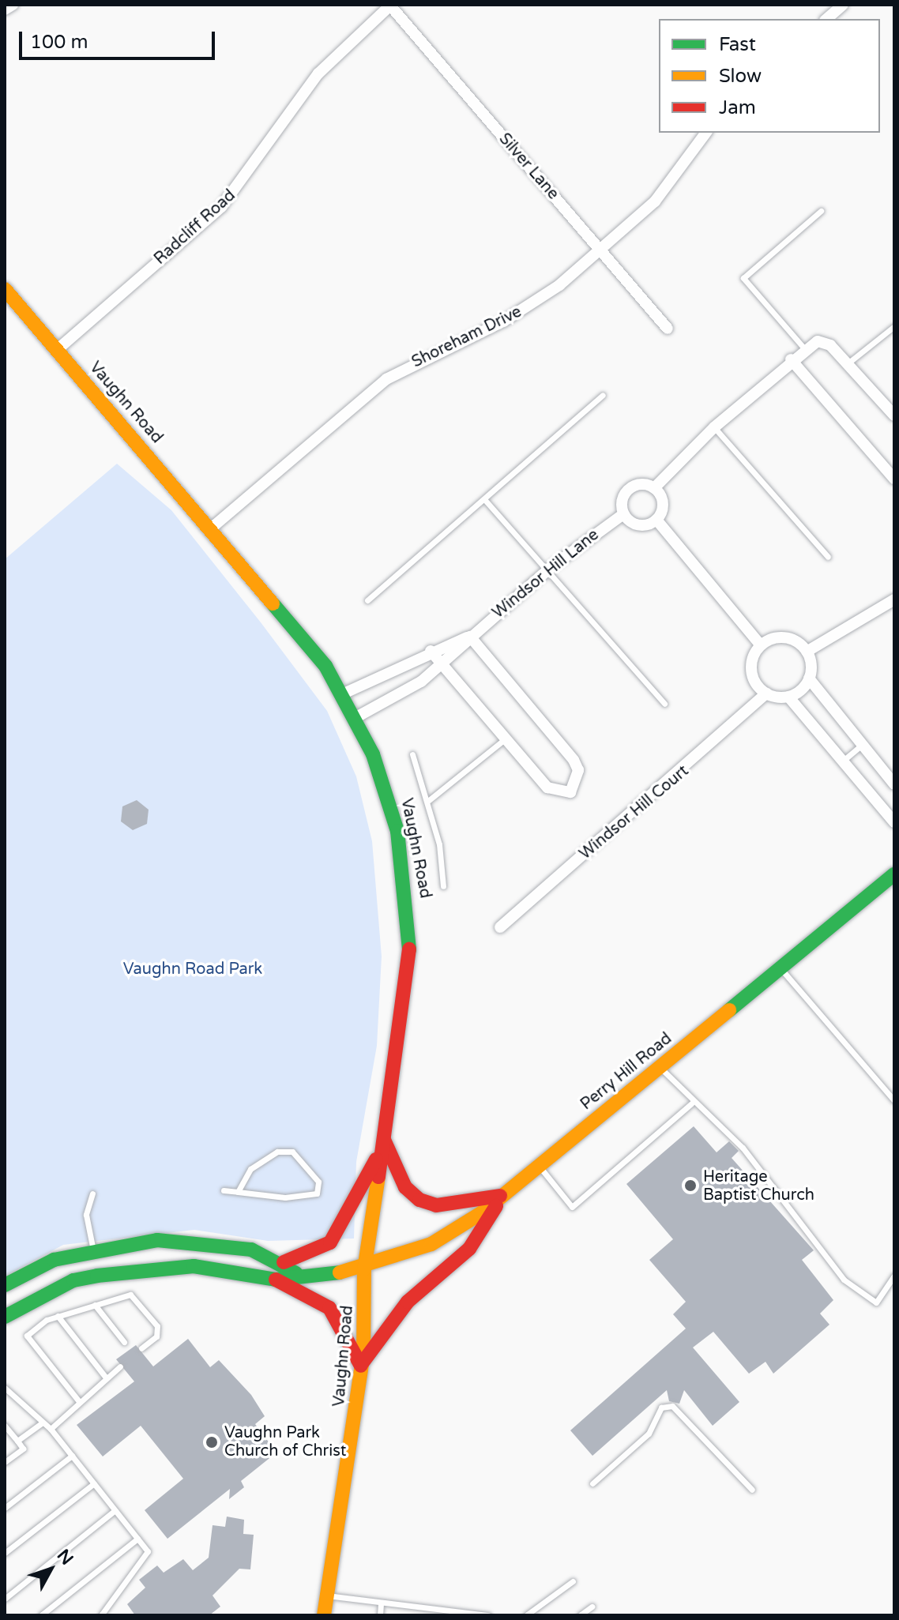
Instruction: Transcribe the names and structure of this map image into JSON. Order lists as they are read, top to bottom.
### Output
{
  "streets": {
    "main road": ["Vaughn Road", "Perry Hill Road"],
    "street": [
      "Silver Lane",
      "Radcliff Road",
      "Shoreham Drive",
      "Windsor Hill Lane",
      "Windsor Hill Court"
    ]
  },
  "crossings": [
    ["Silver Lane", "Radcliff Road"],
    ["Silver Lane", "Shoreham Drive"],
    ["Radcliff Road", "Vaughn Road"],
    ["Shoreham Drive", "Vaughn Road"],
    ["Vaughn Road", "Windsor Hill Lane"],
    ["Vaughn Road", "Perry Hill Road"]
  ],
  "parks": ["Vaughn Road Park"],
  "places": ["Heritage Baptist Church", "Vaughn Park Church of Christ"],
  "legend": ["Fast", "Slow", "Jam"],
  "scale_bar": "100 m",
  "north": "top right"
}
